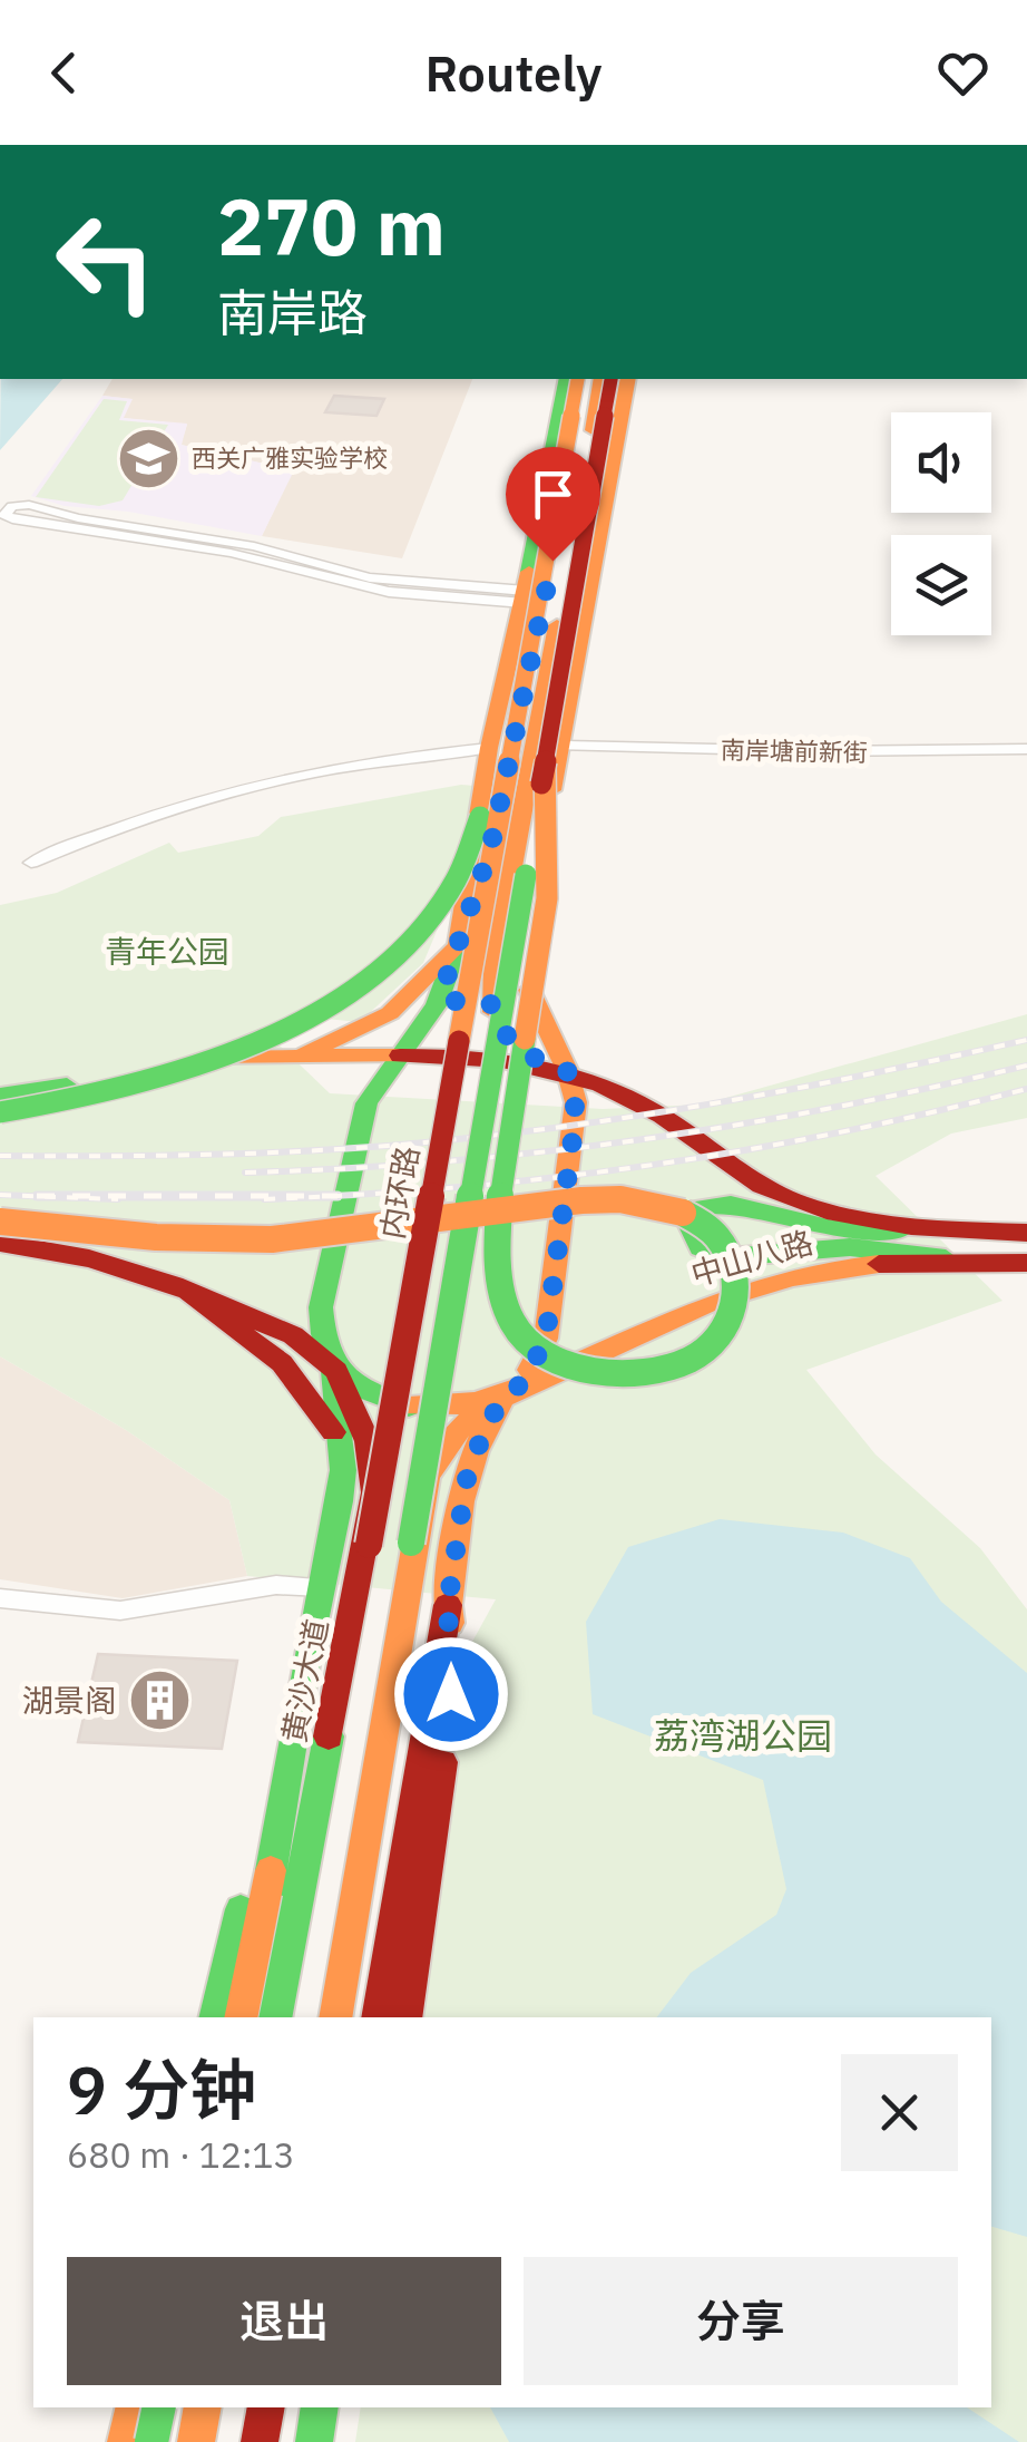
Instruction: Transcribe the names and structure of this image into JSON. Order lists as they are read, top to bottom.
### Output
{
  "streets": {
    "main road": ["内环路", "中山八路", "黄沙大道"],
    "street": ["南岸塘前新街"]
  },
  "crossings": [
    ["中山八路", "黄沙大道"]
  ],
  "parks": ["青年公园", "荔湾湖公园"],
  "places": {
    "school or university": ["西关广雅实验学校"],
    "building": ["湖景阁"]
  },
  "page": {
    "header": "Routely",
    "turn": ["270 m", "南岸路"],
    "heading": ["9 分钟", "680 m · 12:13"],
    "buttons": ["退出", "分享"]
  }
}
